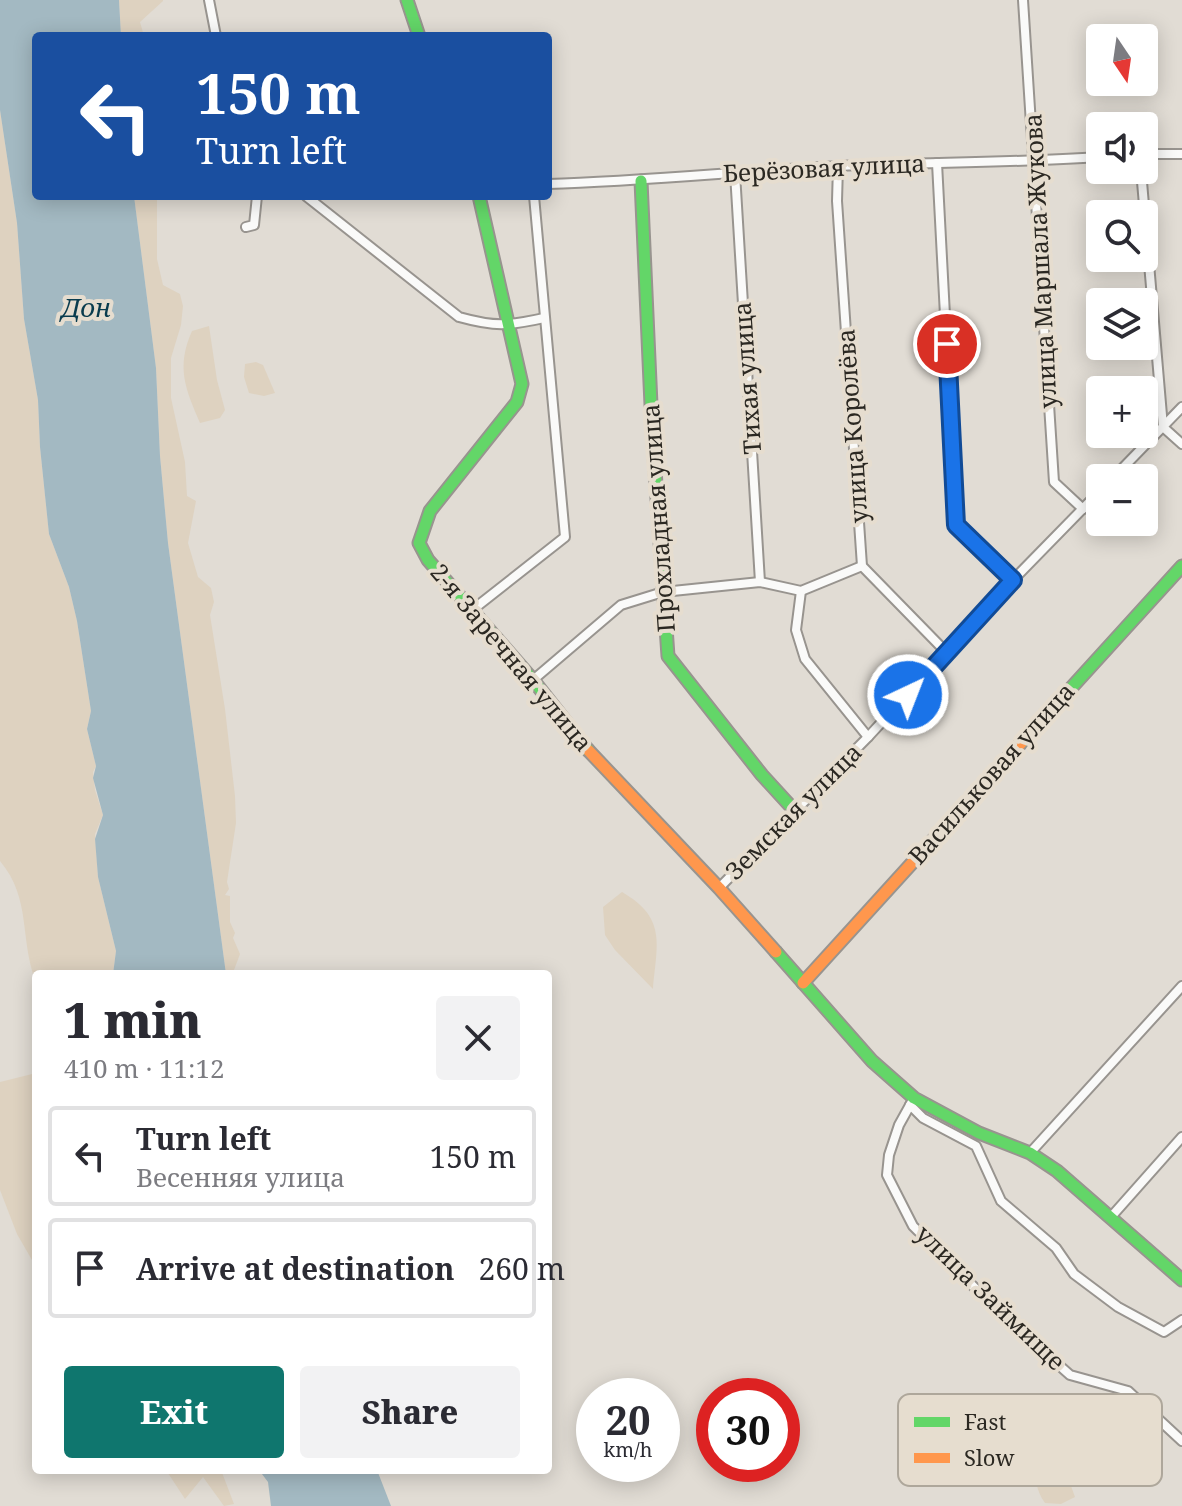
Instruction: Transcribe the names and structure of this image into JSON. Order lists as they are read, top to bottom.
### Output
{
  "streets": {
    "street": [
      "Берёзовая улица",
      "улица Маршала Жукова",
      "Тихая улица",
      "улица Королёва",
      "Прохладная улица",
      "2-я Заречная улица",
      "Васильковая улица",
      "Земская улица",
      "улица Займище"
    ]
  },
  "crossings": [
    ["Берёзовая улица", "улица Маршала Жукова"],
    ["Берёзовая улица", "Тихая улица"],
    ["Берёзовая улица", "улица Королёва"],
    ["Берёзовая улица", "Прохладная улица"],
    ["улица Маршала Жукова", "Земская улица"],
    ["Прохладная улица", "Земская улица"],
    ["2-я Заречная улица", "Васильковая улица"],
    ["2-я Заречная улица", "Земская улица"],
    ["2-я Заречная улица", "улица Займище"]
  ],
  "water": ["Дон"],
  "legend": ["Fast", "Slow"],
  "north": "bottom",
  "page": {
    "map_buttons": ["+", "−"],
    "turn": ["150 m", "Turn left"],
    "heading": ["1 min", "410 m · 11:12"],
    "list": [
      {
        "name": "Turn left",
        "note": "Весенняя улица",
        "value": "150 m"
      },
      {
        "name": "Arrive at destination",
        "value": "260 m"
      }
    ],
    "buttons": ["Exit", "Share"],
    "speed": "20 km/h",
    "limit": "30"
  }
}
